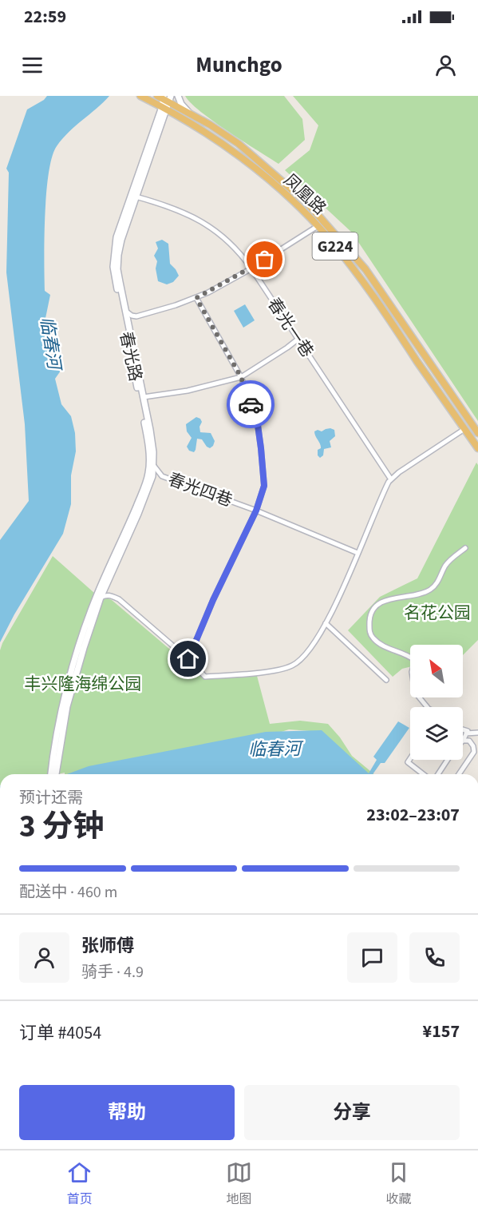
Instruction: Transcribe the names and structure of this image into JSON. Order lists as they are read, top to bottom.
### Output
{
  "streets": {
    "highway": ["凤凰路", "G224"],
    "main road": ["春光路"],
    "street": ["春光一巷", "春光四巷"]
  },
  "crossings": [
    ["凤凰路", "春光路"],
    ["春光一巷", "春光路"],
    ["春光路", "春光四巷"]
  ],
  "water": ["临春河"],
  "parks": ["名花公园", "丰兴隆海绵公园"],
  "north": "top left",
  "page": {
    "status": "22:59",
    "header": "Munchgo",
    "heading": ["3 分钟", "预计还需", "23:02–23:07"],
    "panel": [
      "张师傅",
      "骑手 · 4.9",
      "订单 #4054",
      "¥157"
    ],
    "bar": "配送中 · 460 m",
    "buttons": ["帮助", "分享"],
    "tabs": ["首页", "地图", "收藏"]
  }
}
